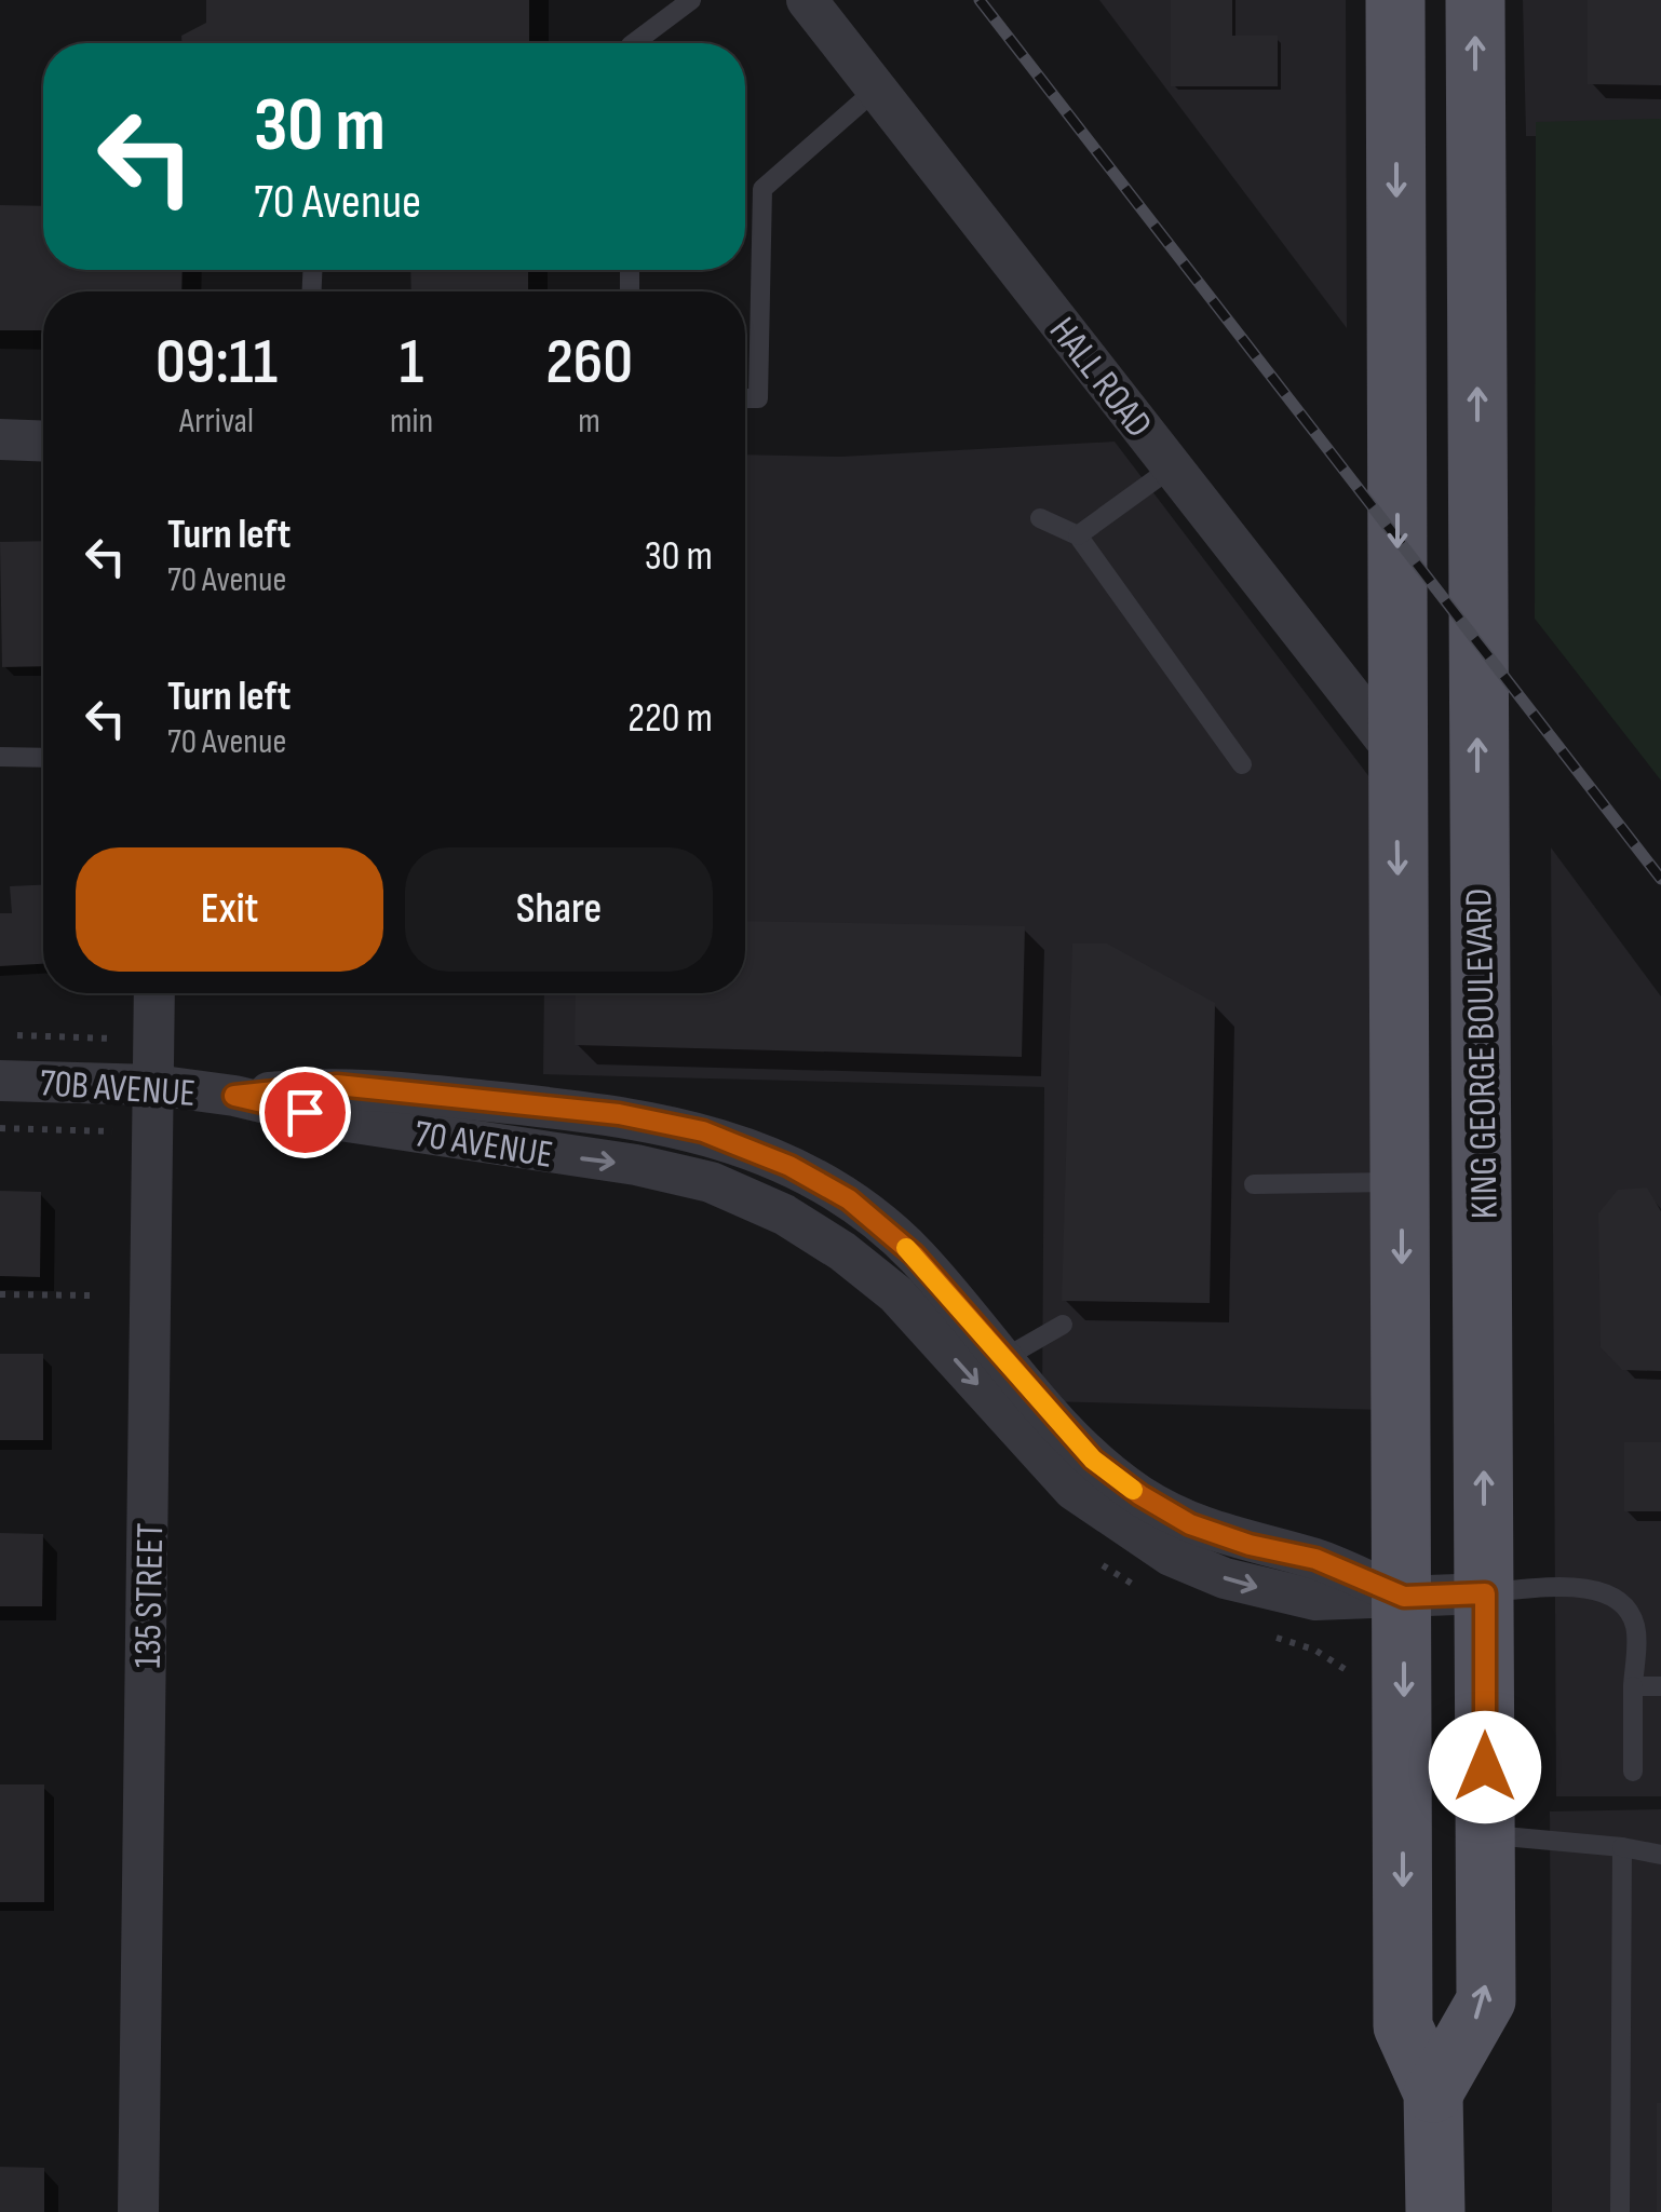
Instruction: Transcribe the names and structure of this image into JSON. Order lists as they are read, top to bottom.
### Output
{
  "streets": {
    "main road": ["KING GEORGE BOULEVARD"],
    "street": [
      "HALL ROAD",
      "70B AVENUE",
      "70 AVENUE",
      "135 STREET"
    ]
  },
  "crossings": [
    ["HALL ROAD", "KING GEORGE BOULEVARD"],
    ["KING GEORGE BOULEVARD", "70 AVENUE"],
    ["70B AVENUE", "70 AVENUE"],
    ["70B AVENUE", "135 STREET"]
  ],
  "page": {
    "turn": ["30 m", "70 Avenue"],
    "eta": [
      "09:11",
      "Arrival",
      "1",
      "min",
      "260",
      "m"
    ],
    "list": [
      {
        "name": "Turn left",
        "note": "70 Avenue",
        "value": "30 m"
      },
      {
        "name": "Turn left",
        "note": "70 Avenue",
        "value": "220 m"
      }
    ],
    "buttons": ["Exit", "Share"]
  }
}
